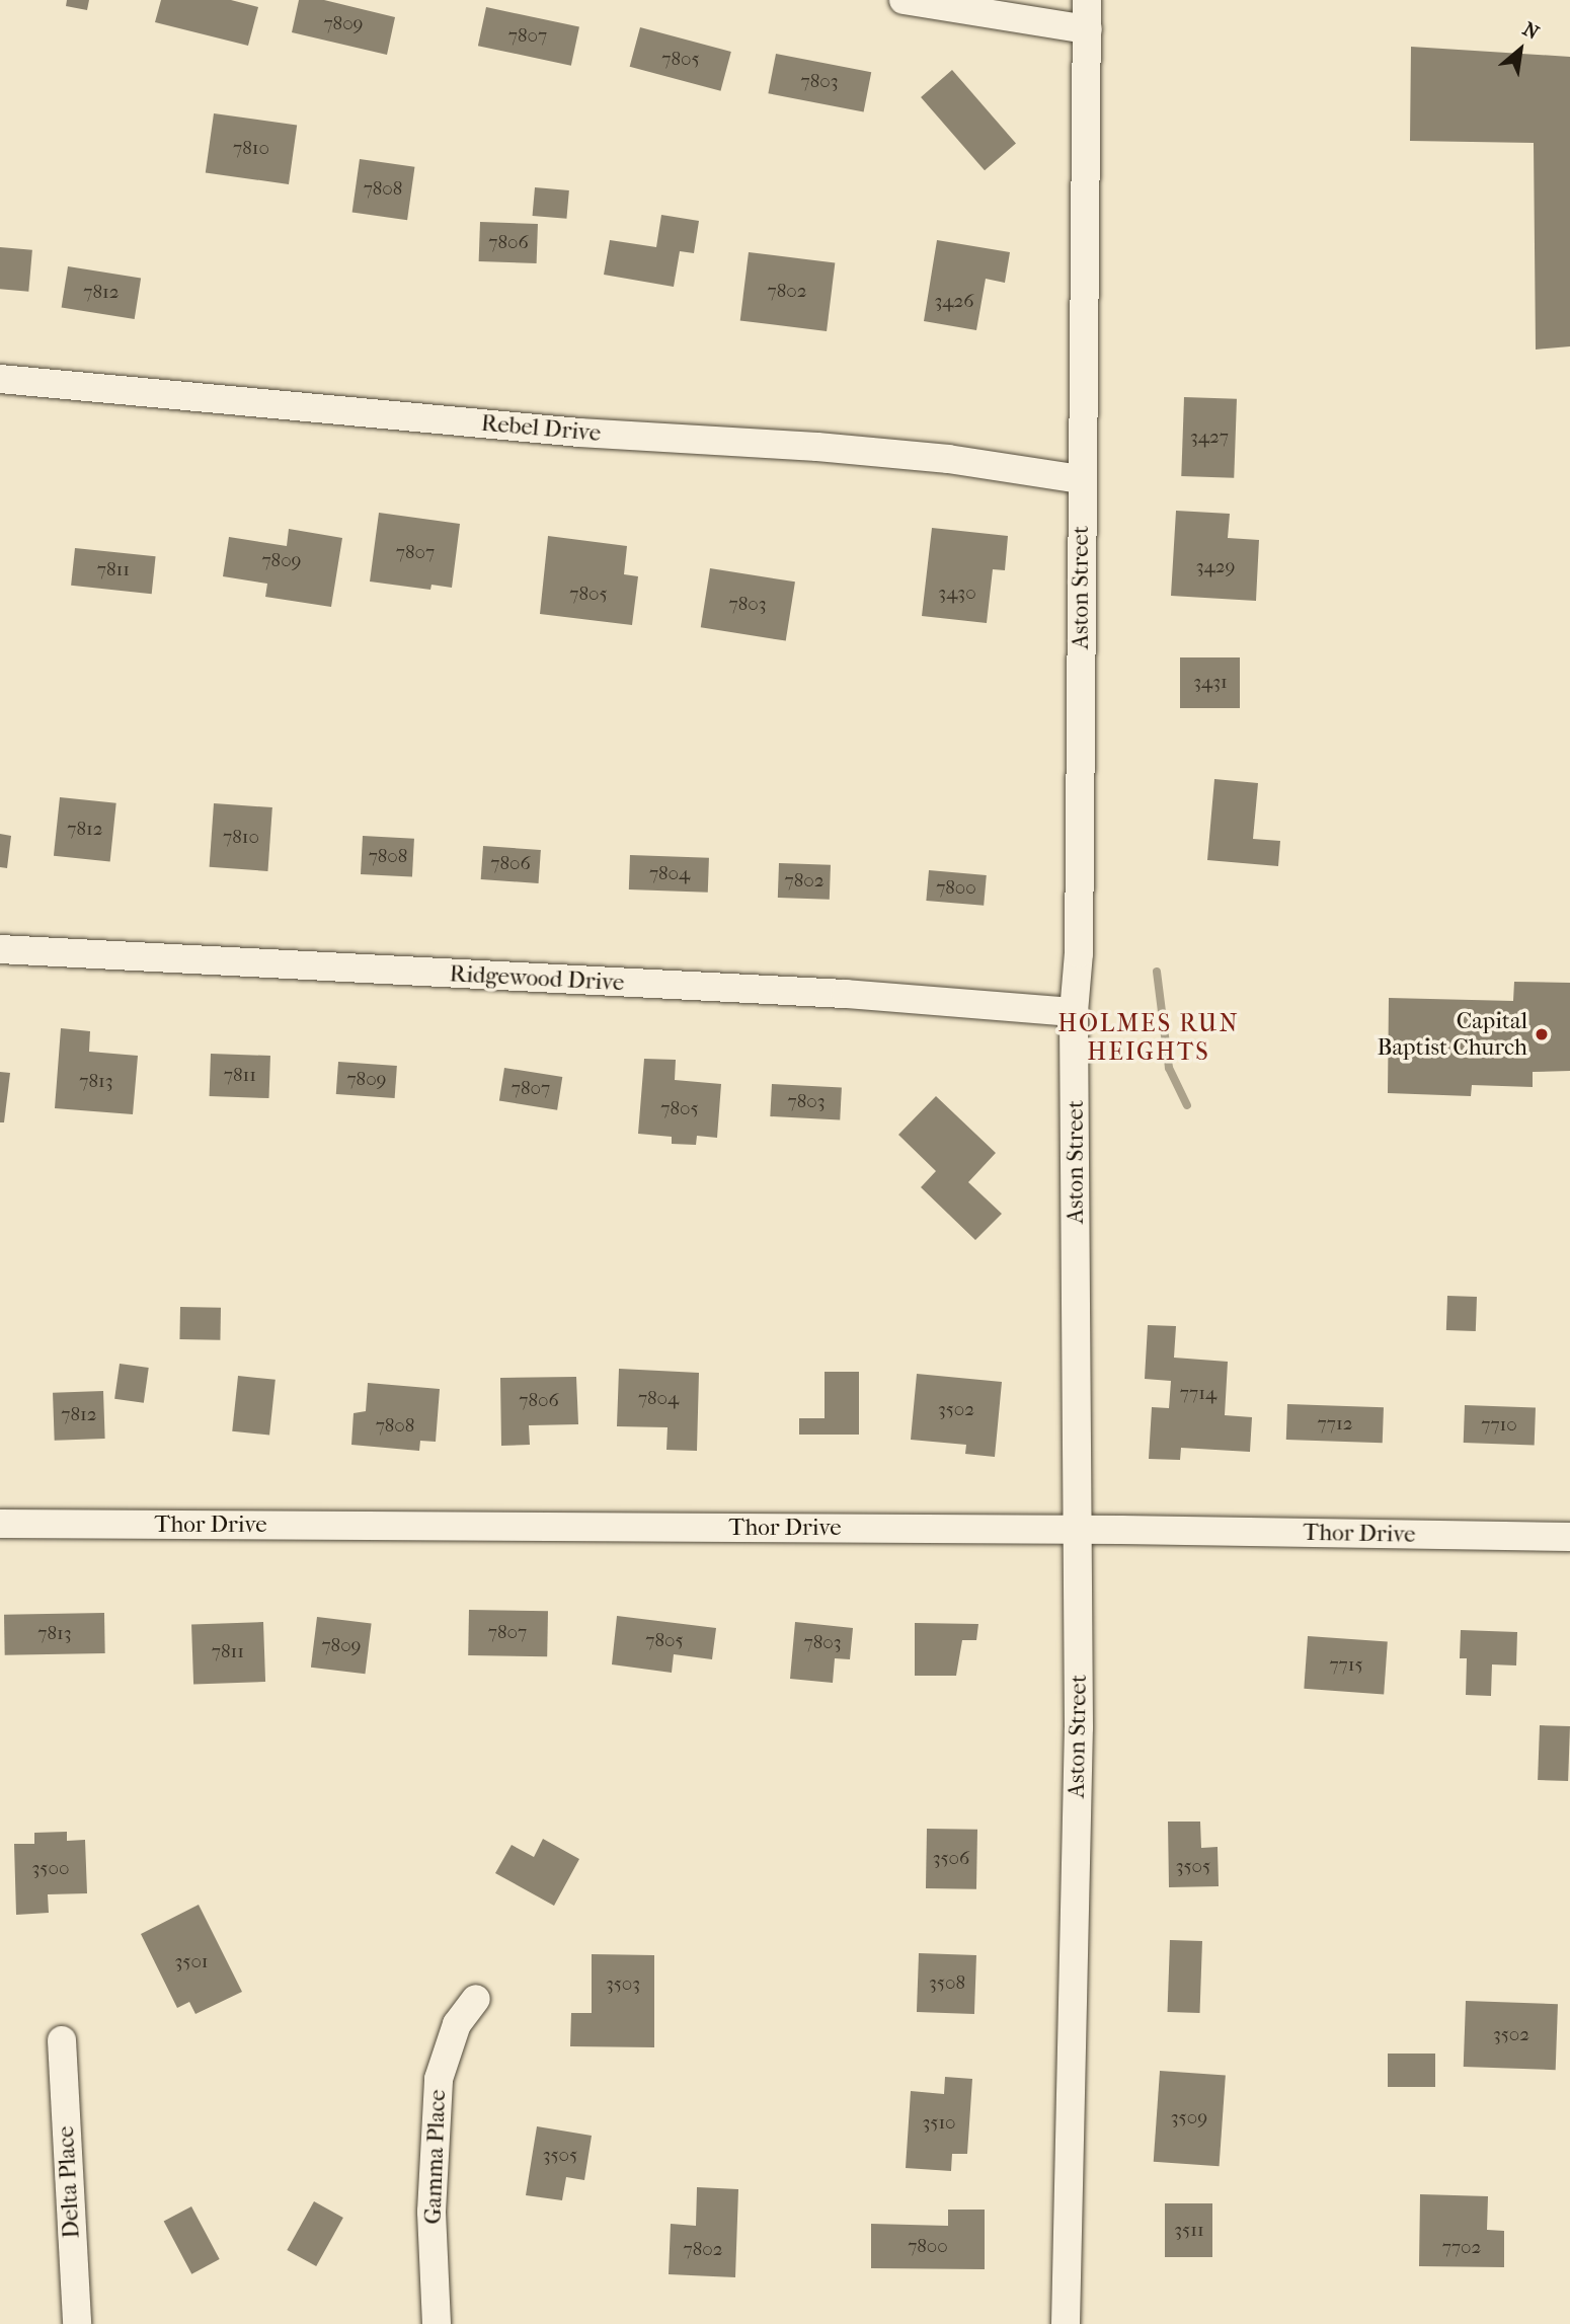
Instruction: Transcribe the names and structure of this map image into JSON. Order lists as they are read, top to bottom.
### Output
{
  "streets": {
    "street": [
      "Rebel Drive",
      "Aston Street",
      "Ridgewood Drive",
      "Thor Drive",
      "Gamma Place",
      "Delta Place"
    ]
  },
  "crossings": [
    ["Rebel Drive", "Aston Street"],
    ["Aston Street", "Ridgewood Drive"],
    ["Aston Street", "Thor Drive"]
  ],
  "districts": ["HOLMES RUN HEIGHTS"],
  "places": ["Capital Baptist Church"],
  "house_numbers": [
    "7809",
    "7807",
    "7805",
    "7803",
    "7810",
    "7808",
    "7806",
    "7802",
    "7812",
    "3426",
    "3427",
    "7807",
    "7809",
    "3429",
    "7811",
    "3430",
    "7805",
    "7803",
    "3431",
    "7812",
    "7810",
    "7808",
    "7806",
    "7804",
    "7802",
    "7800",
    "7811",
    "7809",
    "7813",
    "7807",
    "7803",
    "7805",
    "7714",
    "7804",
    "7806",
    "3502",
    "7812",
    "7712",
    "7710",
    "7808",
    "7807",
    "7813",
    "7805",
    "7803",
    "7809",
    "7811",
    "7715",
    "3506",
    "3505",
    "3500",
    "3501",
    "3508",
    "3503",
    "3502",
    "3509",
    "3510",
    "3505",
    "3511",
    "7800",
    "7702",
    "7802"
  ],
  "north": "top right"
}
